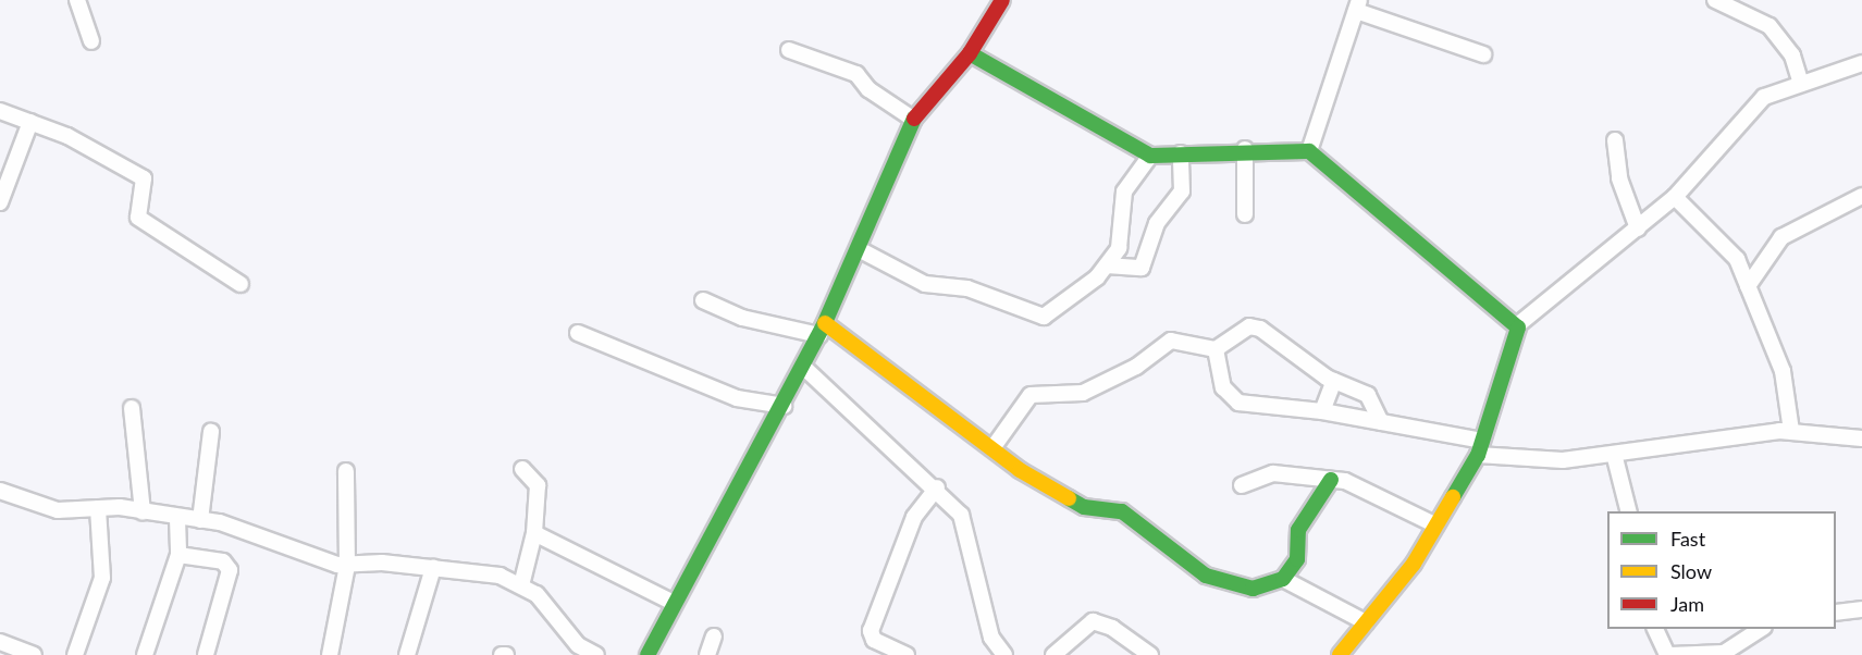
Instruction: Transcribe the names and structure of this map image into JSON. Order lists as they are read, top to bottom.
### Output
{
  "legend": ["Fast", "Slow", "Jam"]
}
